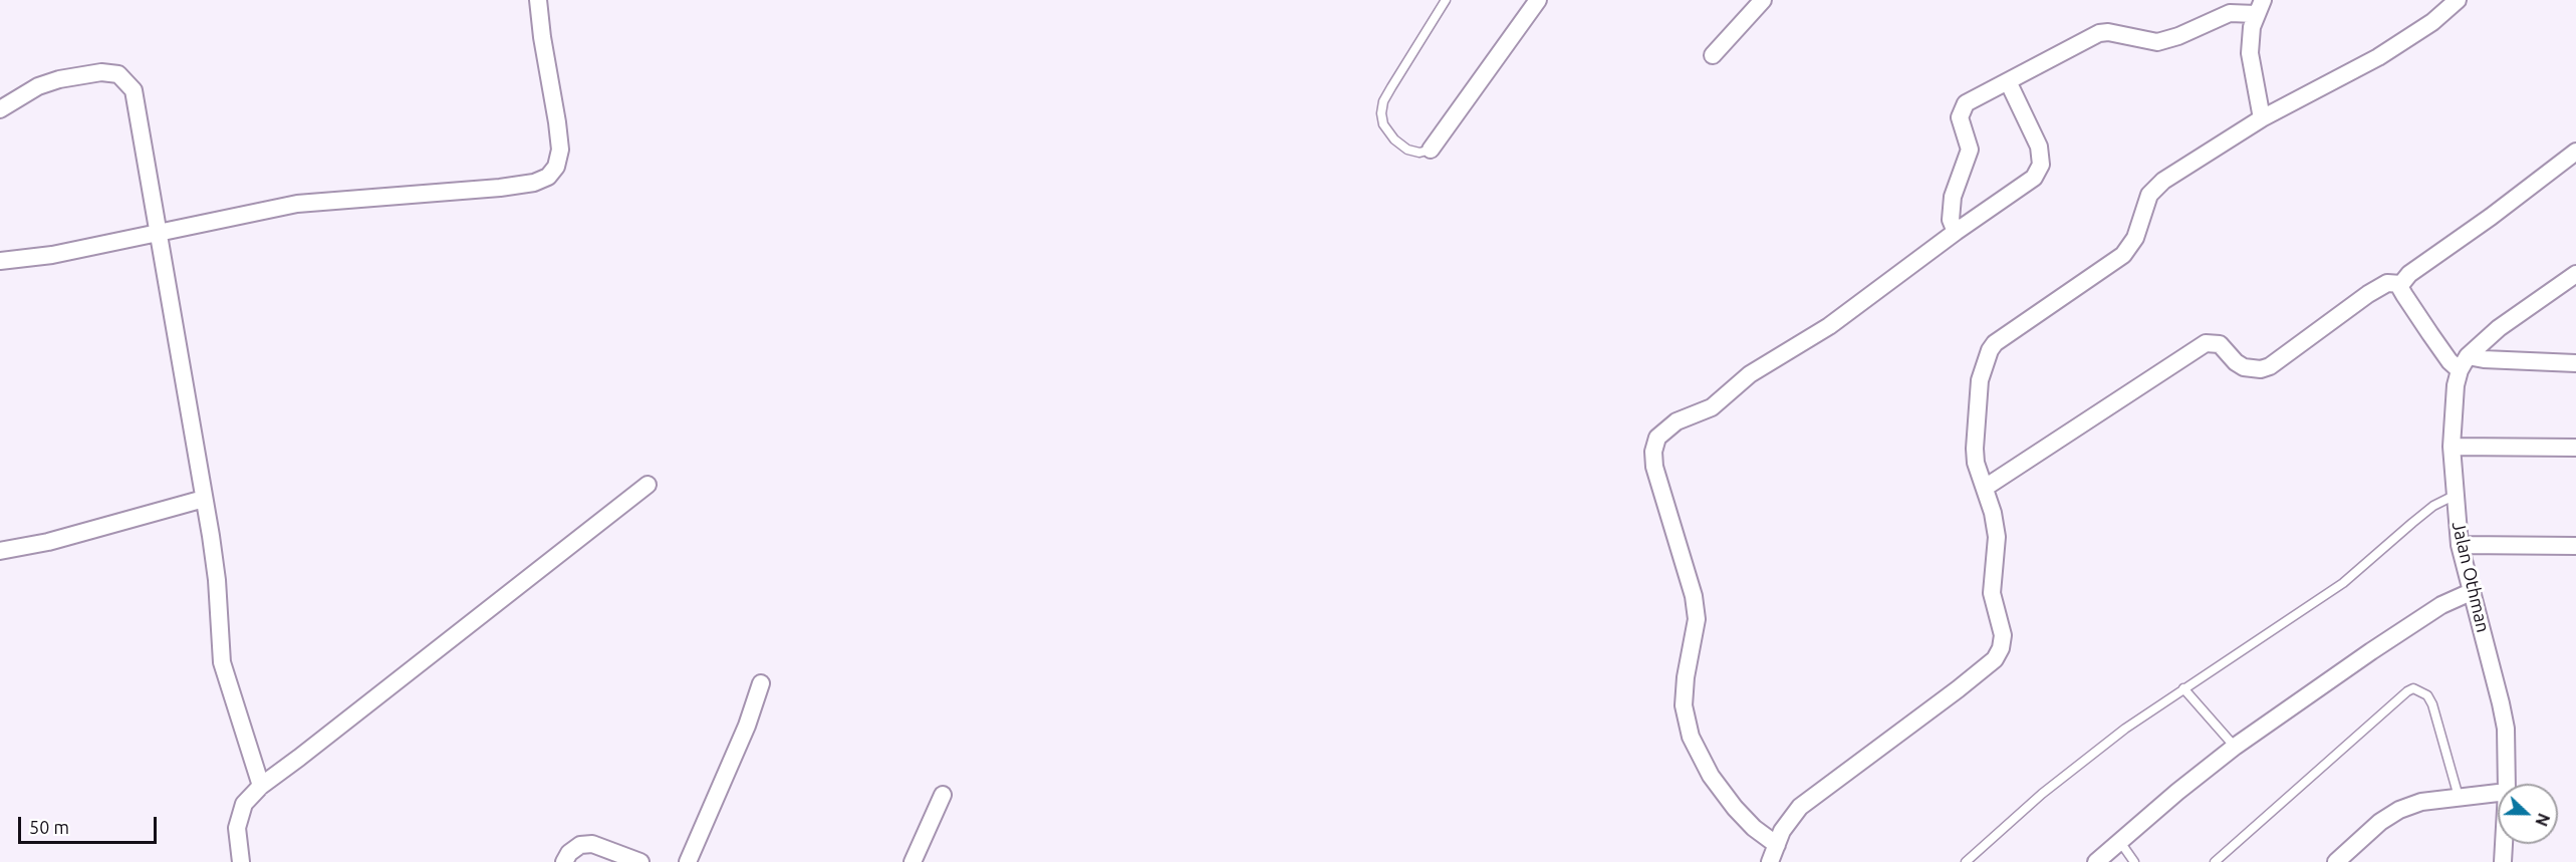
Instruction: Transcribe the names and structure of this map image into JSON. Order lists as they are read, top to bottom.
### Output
{
  "streets": {
    "street": ["Jalan Othman"]
  },
  "scale_bar": "50 m",
  "north": "right"
}
